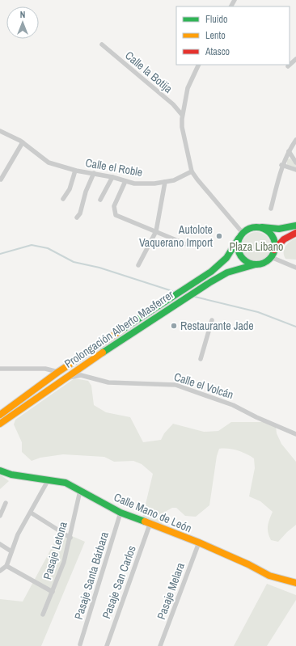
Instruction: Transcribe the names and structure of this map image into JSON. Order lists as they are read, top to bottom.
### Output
{
  "streets": {
    "main road": ["Prolongación Alberto Masferrer", "Calle Mano de León"],
    "street": [
      "Calle la Botija",
      "Calle el Roble",
      "Calle el Volcán",
      "Pasaje Letona",
      "Pasaje Santa Bárbara",
      "Pasaje San Carlos",
      "Pasaje Melara"
    ]
  },
  "crossings": [
    ["Prolongación Alberto Masferrer", "Calle el Volcán"],
    ["Calle Mano de León", "Pasaje Letona"],
    ["Calle Mano de León", "Pasaje Santa Bárbara"],
    ["Calle Mano de León", "Pasaje San Carlos"],
    ["Calle Mano de León", "Pasaje Melara"]
  ],
  "parks": ["Plaza Libano"],
  "places": ["Autolote Vaquerano Import", "Restaurante Jade"],
  "legend": ["Fluido", "Lento", "Atasco"],
  "north": "top"
}
